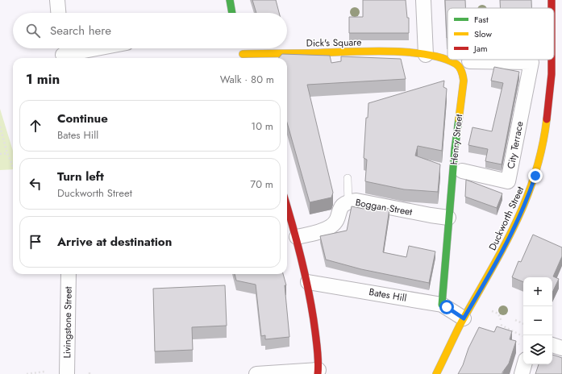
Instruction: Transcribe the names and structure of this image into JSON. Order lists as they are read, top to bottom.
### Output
{
  "streets": {
    "street": [
      "Dick's Square",
      "Henry Street",
      "City Terrace",
      "Boggan Street",
      "Duckworth Street",
      "Bates Hill",
      "Livingstone Street"
    ]
  },
  "crossings": [
    ["Dick's Square", "Henry Street"],
    ["Henry Street", "Boggan Street"],
    ["Henry Street", "Bates Hill"],
    ["Duckworth Street", "Bates Hill"]
  ],
  "legend": ["Fast", "Slow", "Jam"],
  "page": {
    "search": "Search here",
    "heading": ["1 min", "Walk · 80 m"],
    "list": [
      ["Continue", "Bates Hill", "10 m"],
      ["Turn left", "Duckworth Street", "70 m"],
      "Arrive at destination"
    ],
    "map_buttons": ["+", "−"]
  }
}
